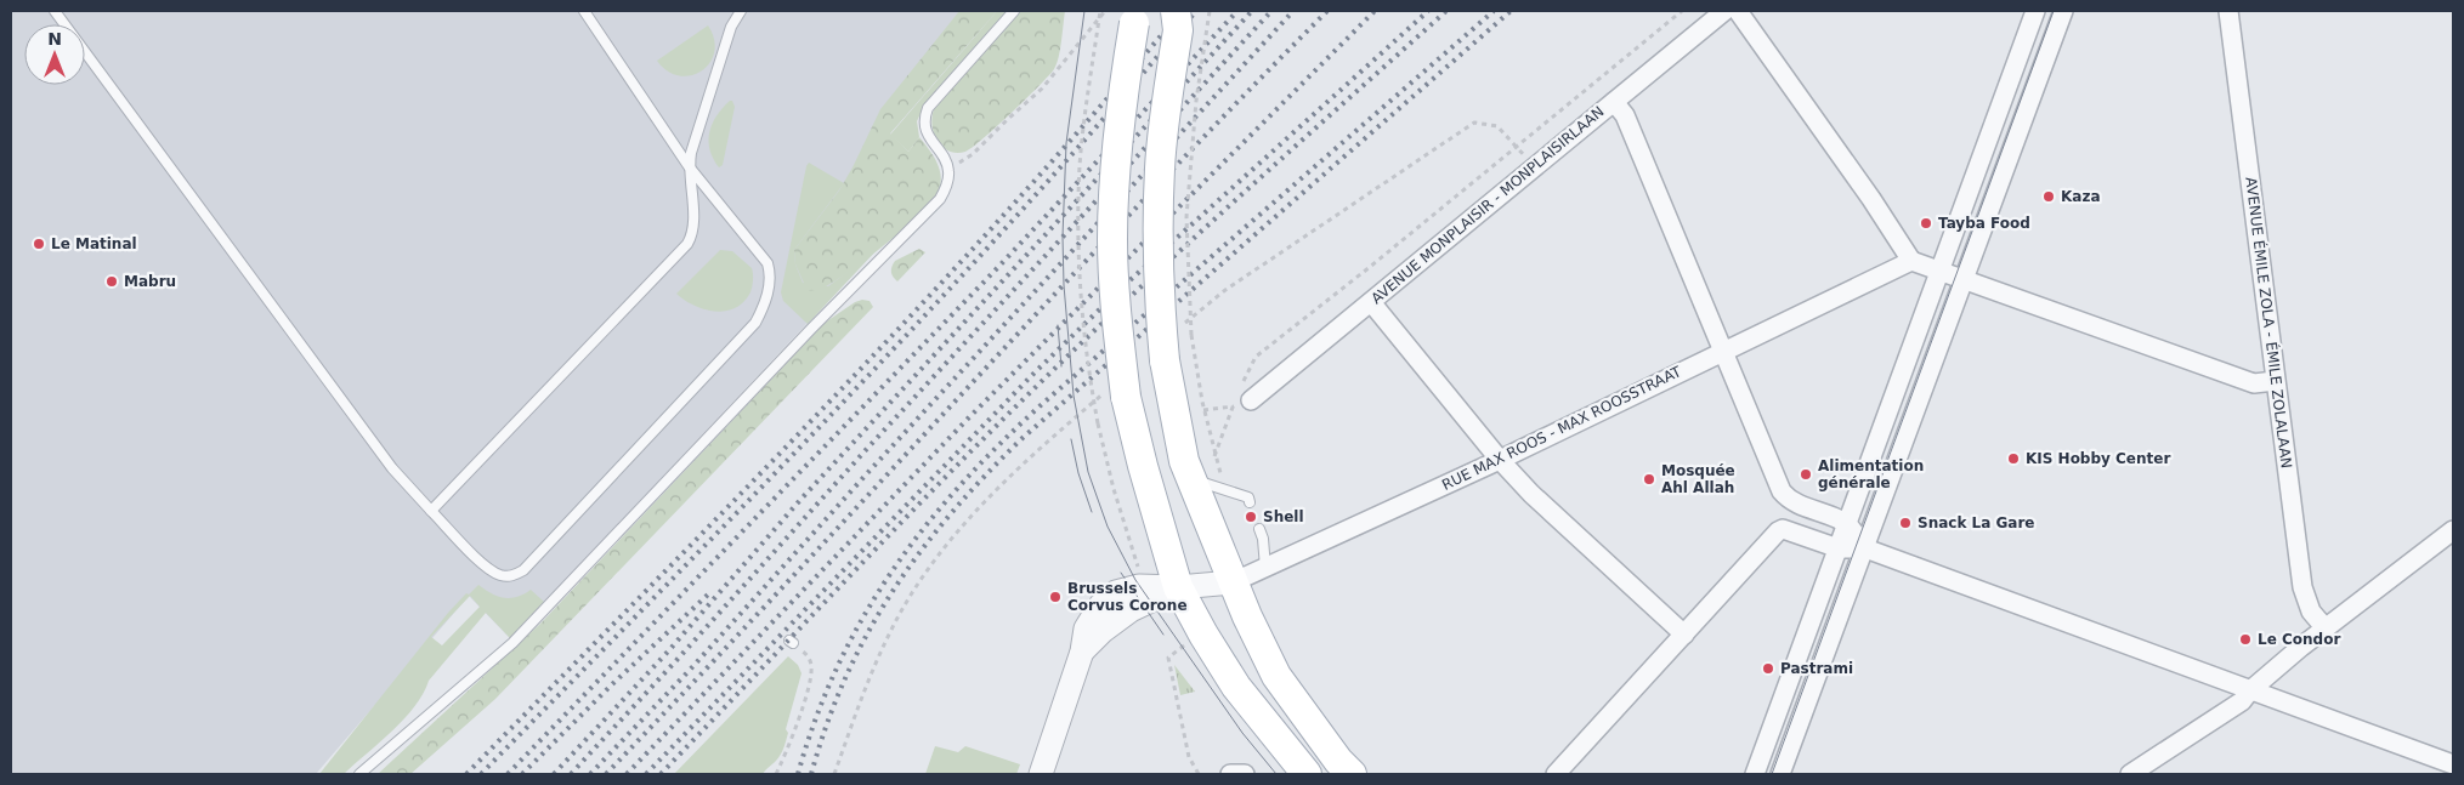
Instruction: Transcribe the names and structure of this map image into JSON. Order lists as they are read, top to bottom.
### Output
{
  "streets": {
    "street": ["AVENUE MONPLAISIR - MONPLAISIRLAAN", "AVENUE ÉMILE ZOLA - ÉMILE ZOLALAAN", "RUE MAX ROOS - MAX ROOSSTRAAT"]
  },
  "places": [
    "Kaza",
    "Tayba Food",
    "Le Matinal",
    "Mabru",
    "KIS Hobby Center",
    "Alimentation générale",
    "Mosquée Ahl Allah",
    "Shell",
    "Snack La Gare",
    "Brussels Corvus Corone",
    "Le Condor",
    "Pastrami"
  ],
  "north": "top"
}
